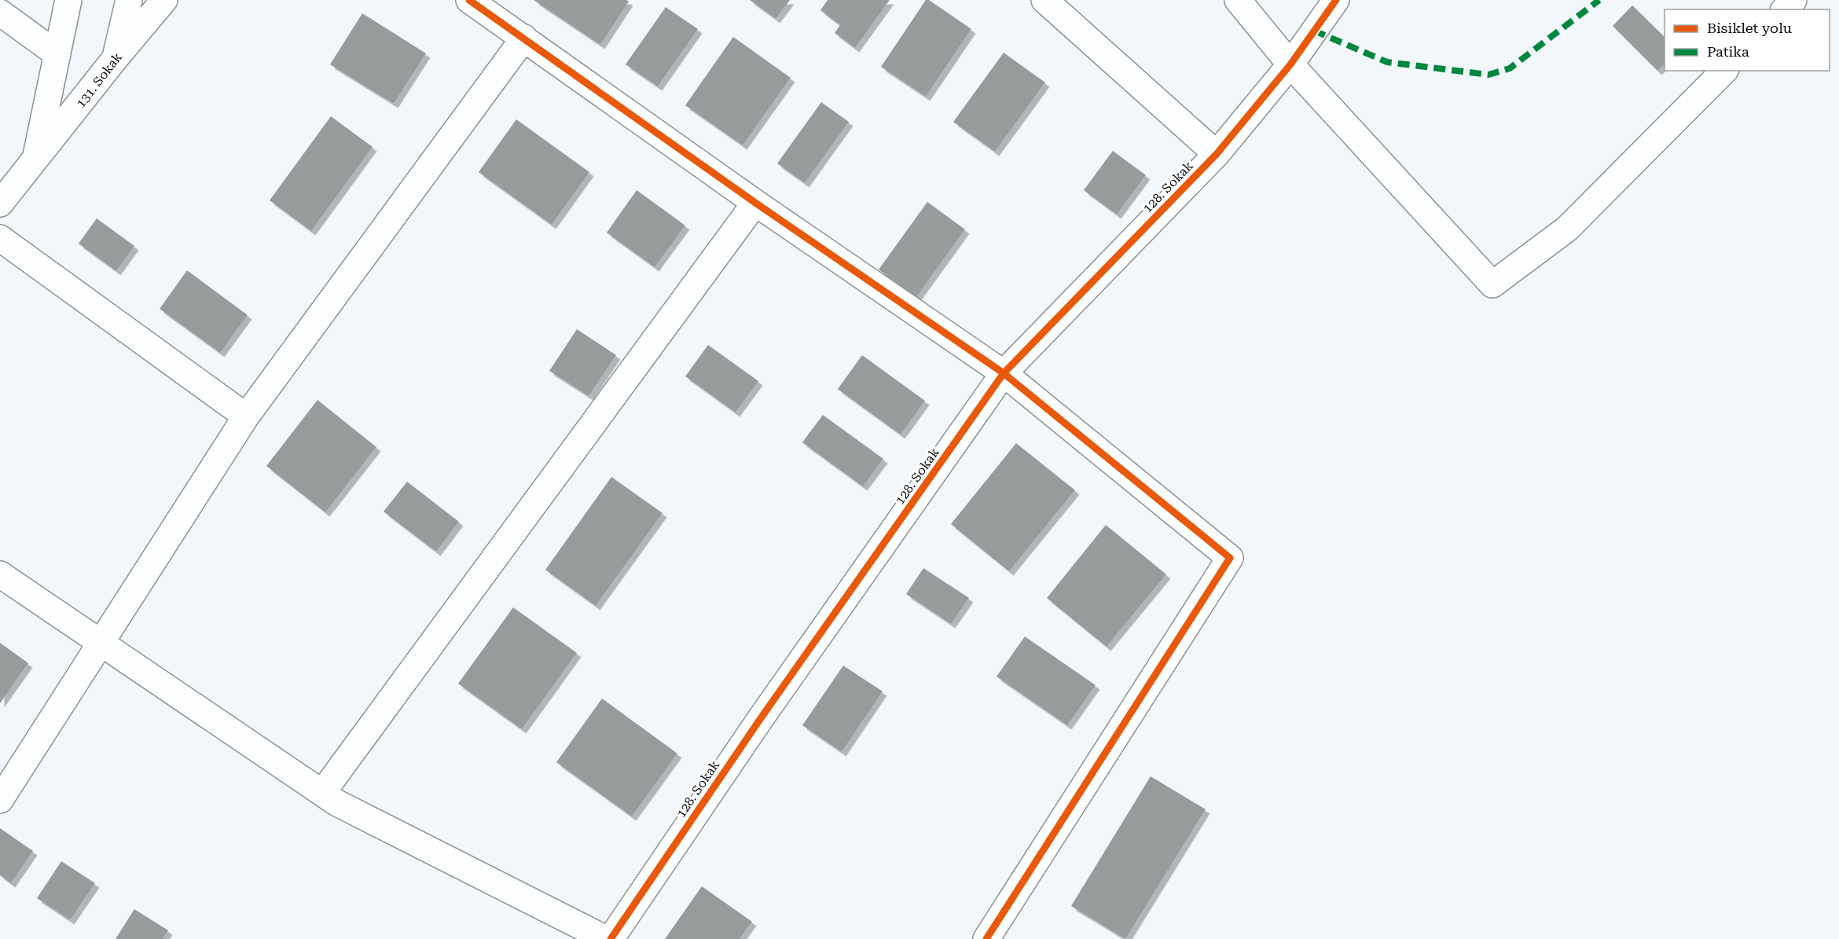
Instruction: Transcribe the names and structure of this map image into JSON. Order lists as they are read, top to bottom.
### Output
{
  "streets": {
    "street": ["131. Sokak", "128. Sokak"]
  },
  "legend": ["Bisiklet yolu", "Patika"]
}
